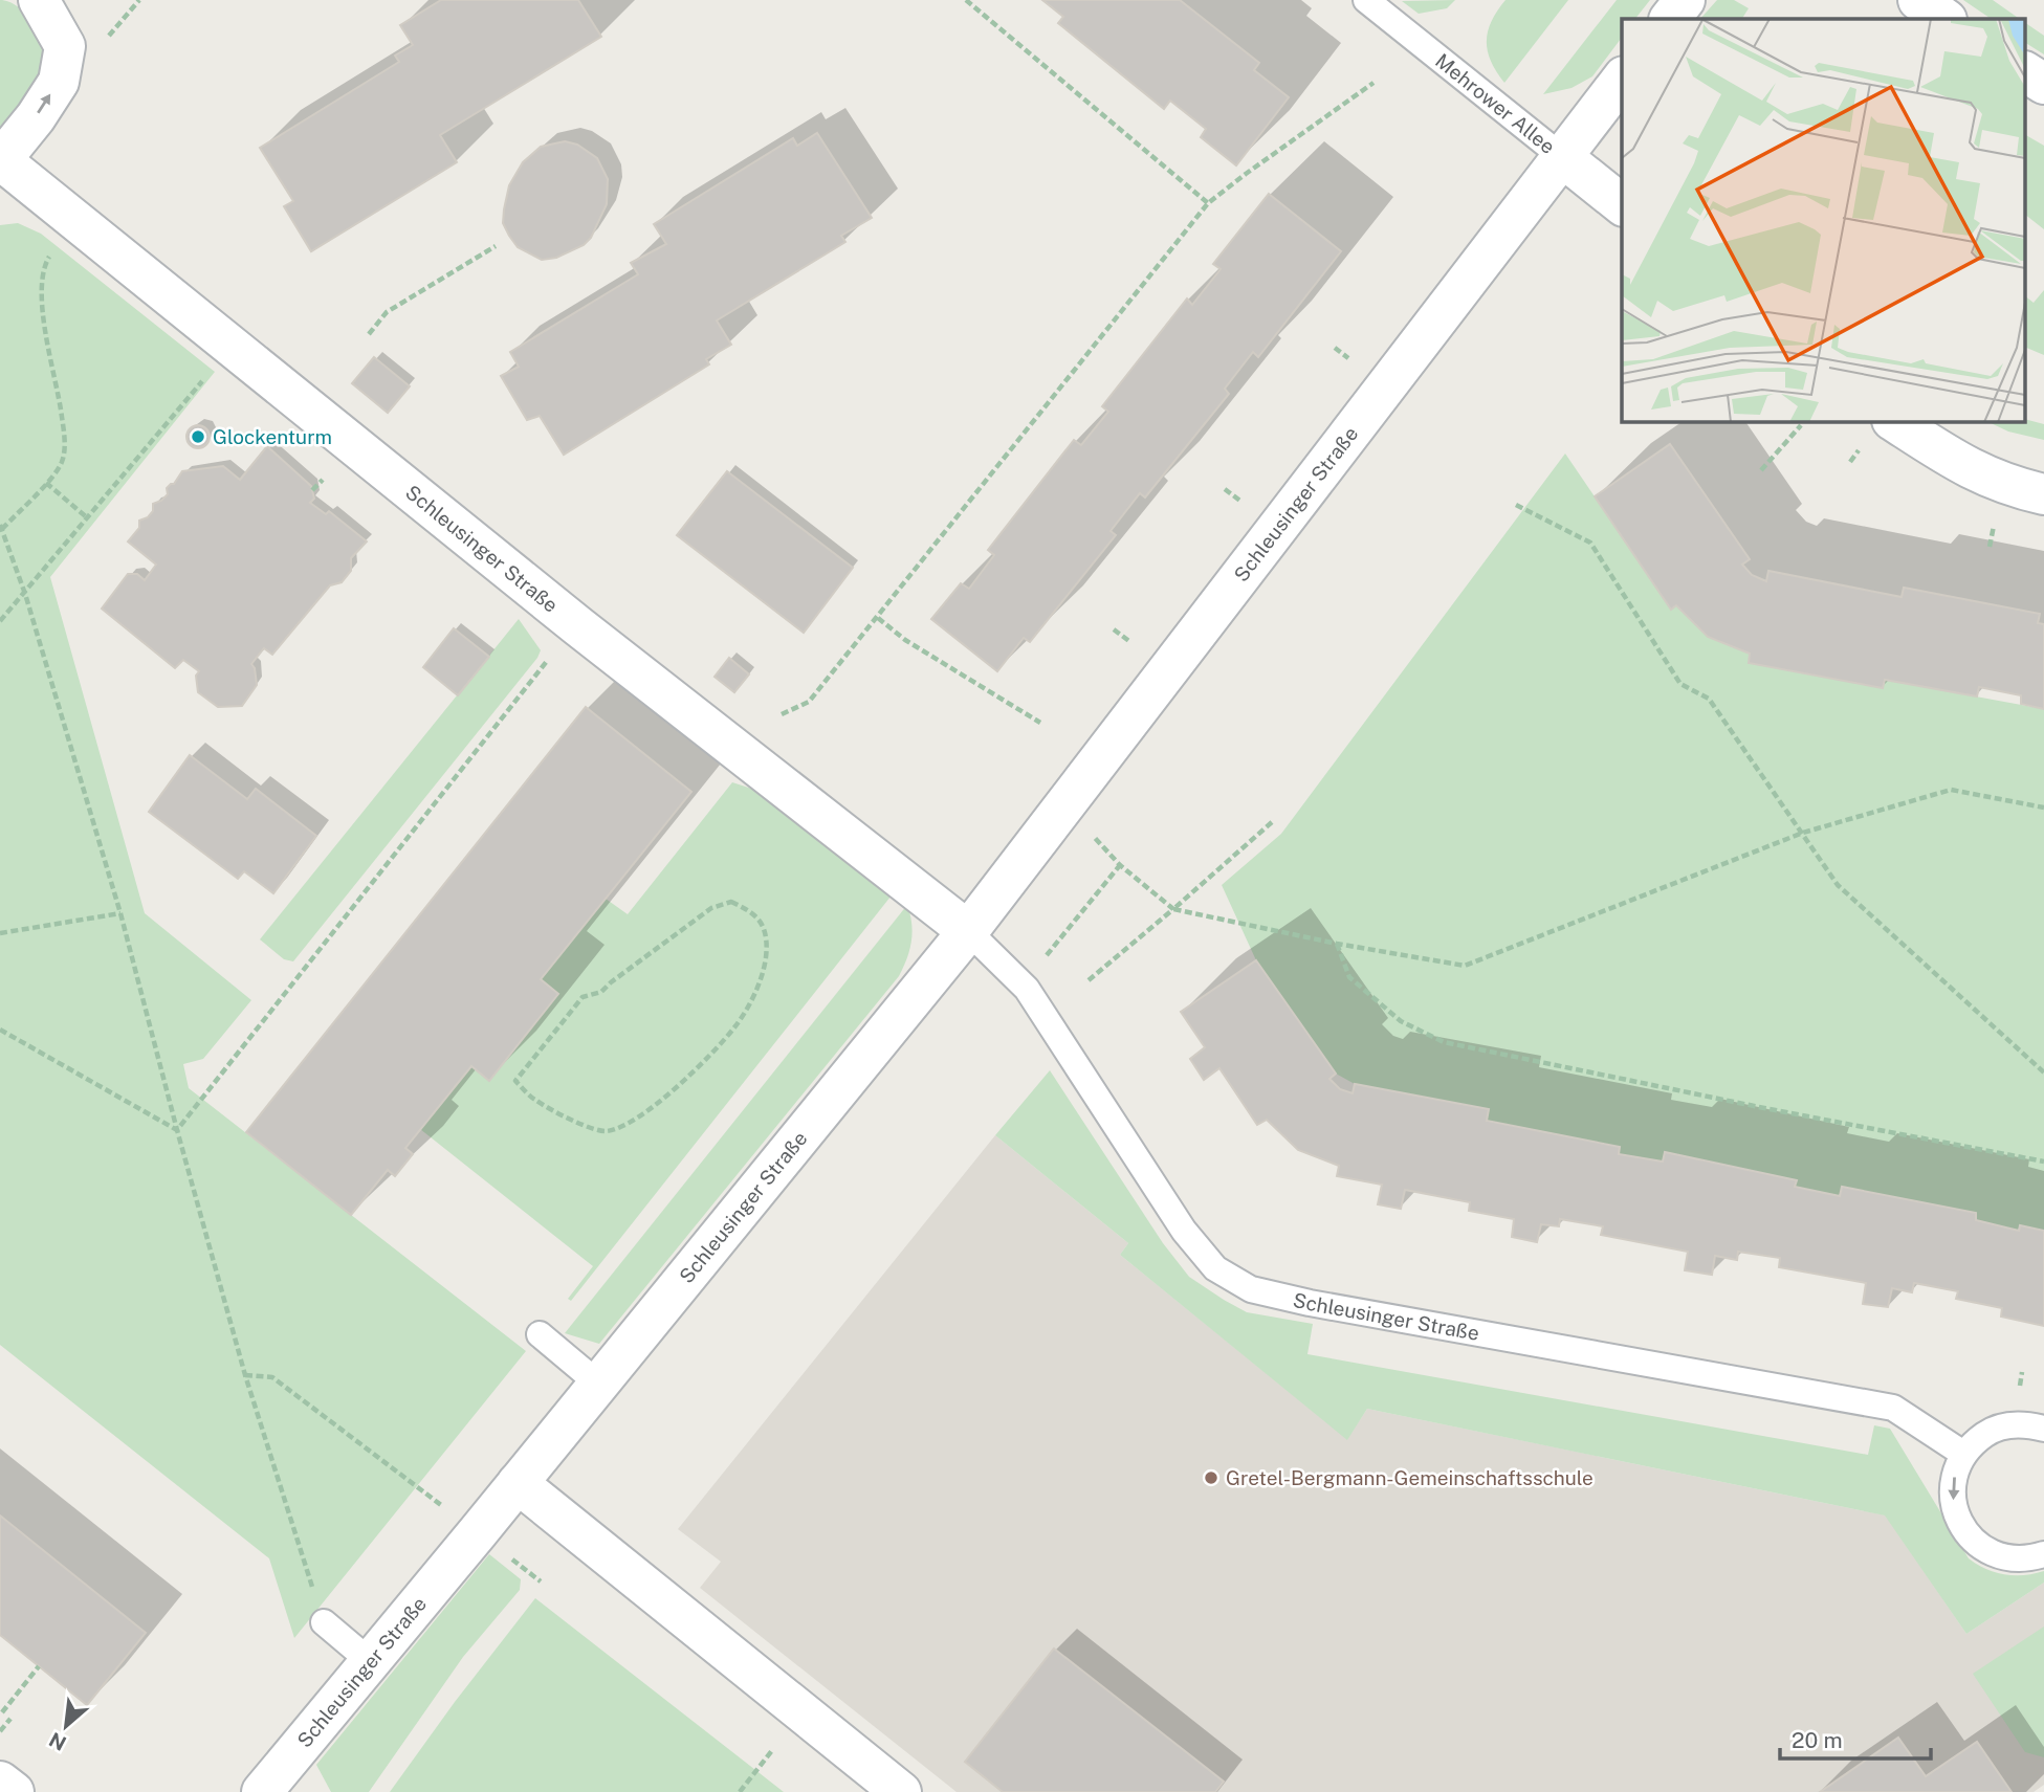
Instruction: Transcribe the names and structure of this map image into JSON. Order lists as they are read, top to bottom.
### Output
{
  "streets": {
    "street": ["Mehrower Allee", "Schleusinger Straße"]
  },
  "crossings": [
    ["Mehrower Allee", "Schleusinger Straße"]
  ],
  "places": ["Glockenturm", "Gretel-Bergmann-Gemeinschaftsschule"],
  "scale_bar": "20 m",
  "north": "bottom left"
}
